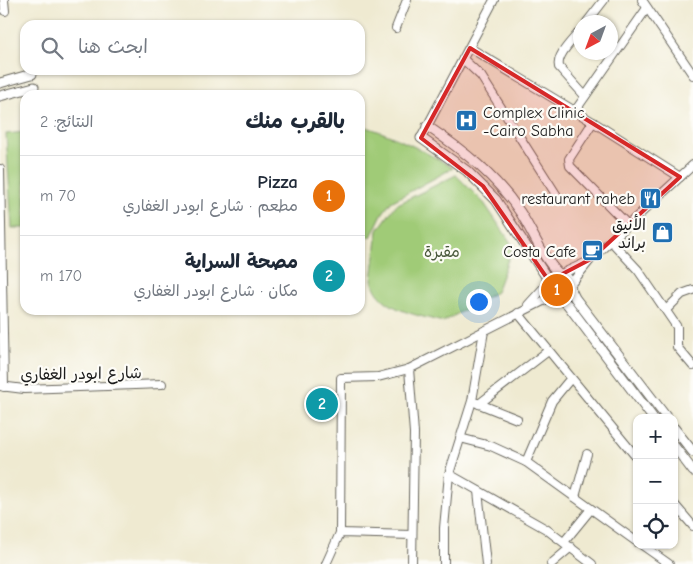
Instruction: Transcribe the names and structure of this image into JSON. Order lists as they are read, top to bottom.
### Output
{
  "streets": {
    "street": ["شارع ابودر الغفاري"]
  },
  "parks": ["مقبرة"],
  "places": {
    "hospital": ["Complex Clinic -Cairo Sabha"],
    "restaurant": ["restaurant raheb"],
    "shop": ["الأنيق براند"],
    "cafe": ["Costa Cafe"]
  },
  "north": "bottom left",
  "page": {
    "search": "ابحث هنا",
    "heading": ["بالقرب منك", "النتائج: 2"],
    "list": [
      {
        "mark": "1",
        "name": "Pizza",
        "note": "مطعم · شارع ابودر الغفاري",
        "value": "70 m"
      },
      {
        "mark": "2",
        "name": "مصحة السراية",
        "note": "مكان · شارع ابودر الغفاري",
        "value": "170 m"
      }
    ],
    "pins": ["1", "2"],
    "map_buttons": ["+", "−"]
  }
}
